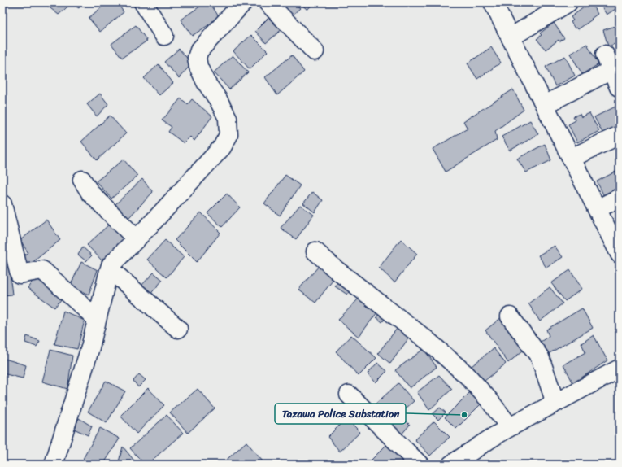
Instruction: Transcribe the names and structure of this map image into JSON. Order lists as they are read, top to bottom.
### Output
{
  "places": ["Tazawa Police Substation"]
}
